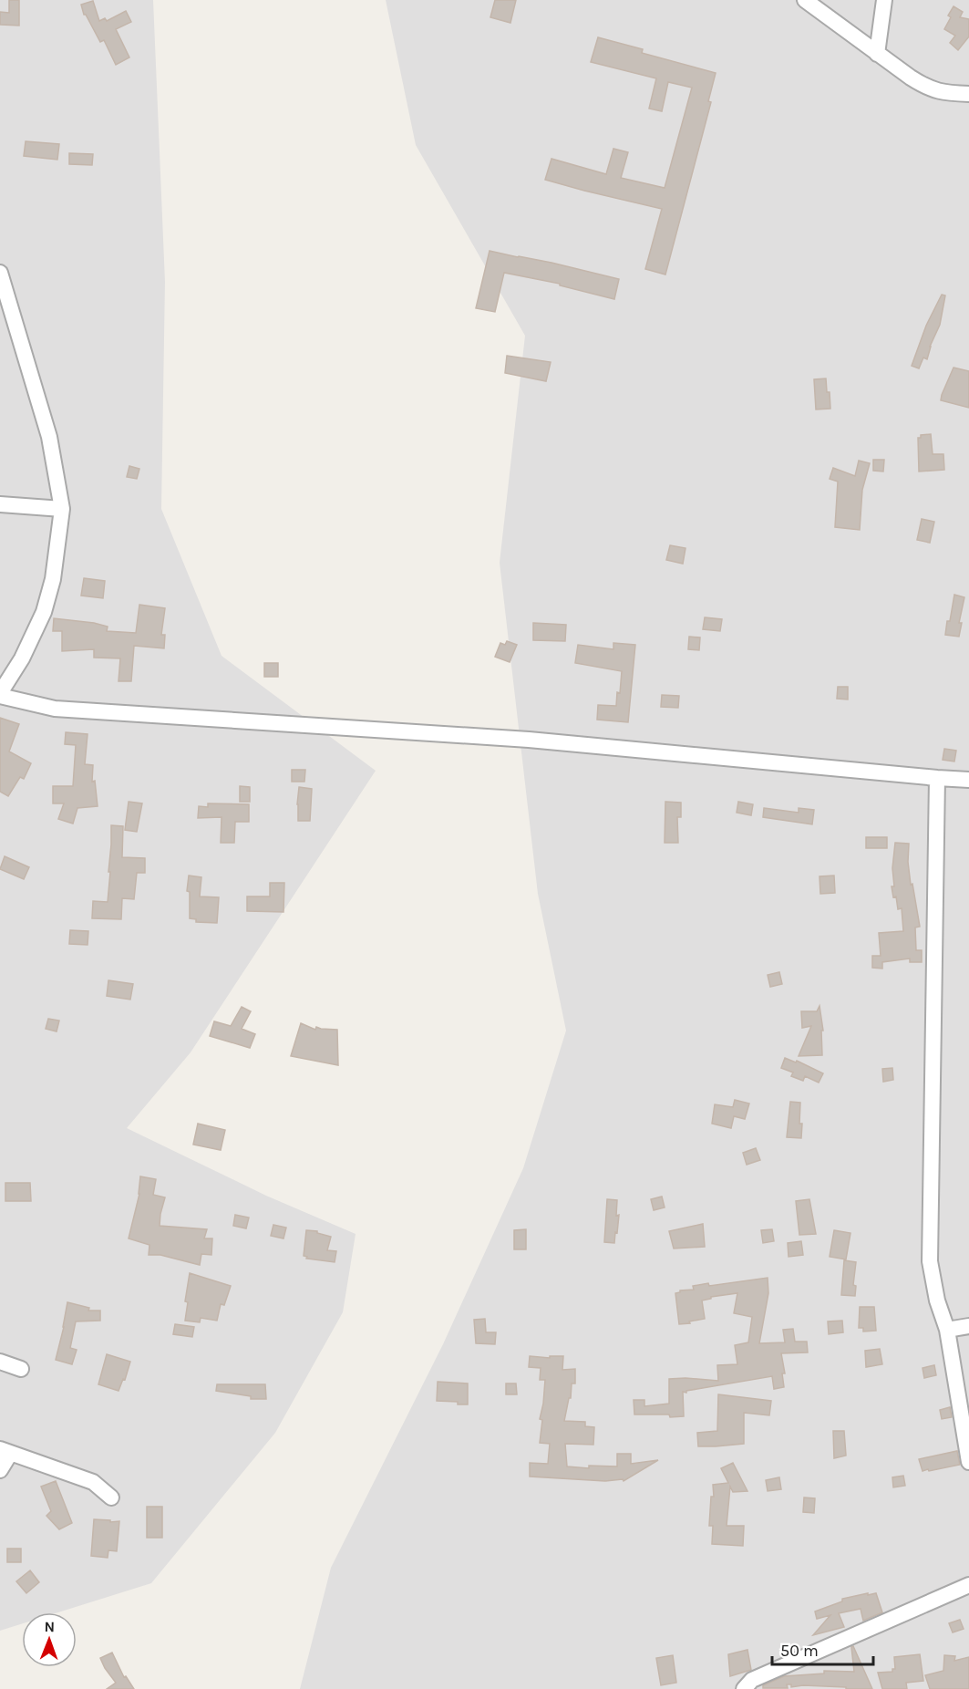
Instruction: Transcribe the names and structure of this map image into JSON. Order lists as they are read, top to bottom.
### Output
{
  "scale_bar": "50 m",
  "north": "top"
}
